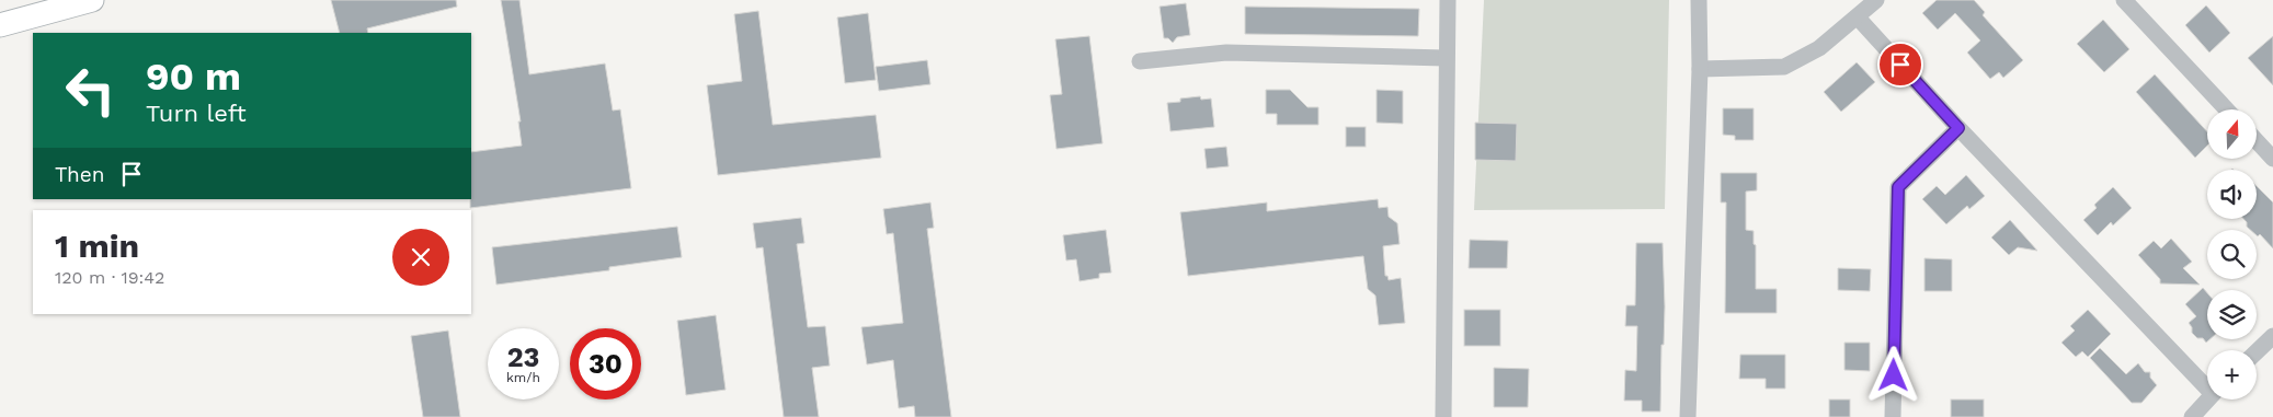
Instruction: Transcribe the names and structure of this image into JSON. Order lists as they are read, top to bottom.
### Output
{
  "north": "top",
  "page": {
    "turn": ["90 m", "Turn left"],
    "map_buttons": "+",
    "then": "Then",
    "heading": ["1 min", "120 m · 19:42"],
    "speed": "23 km/h",
    "limit": "30"
  }
}
